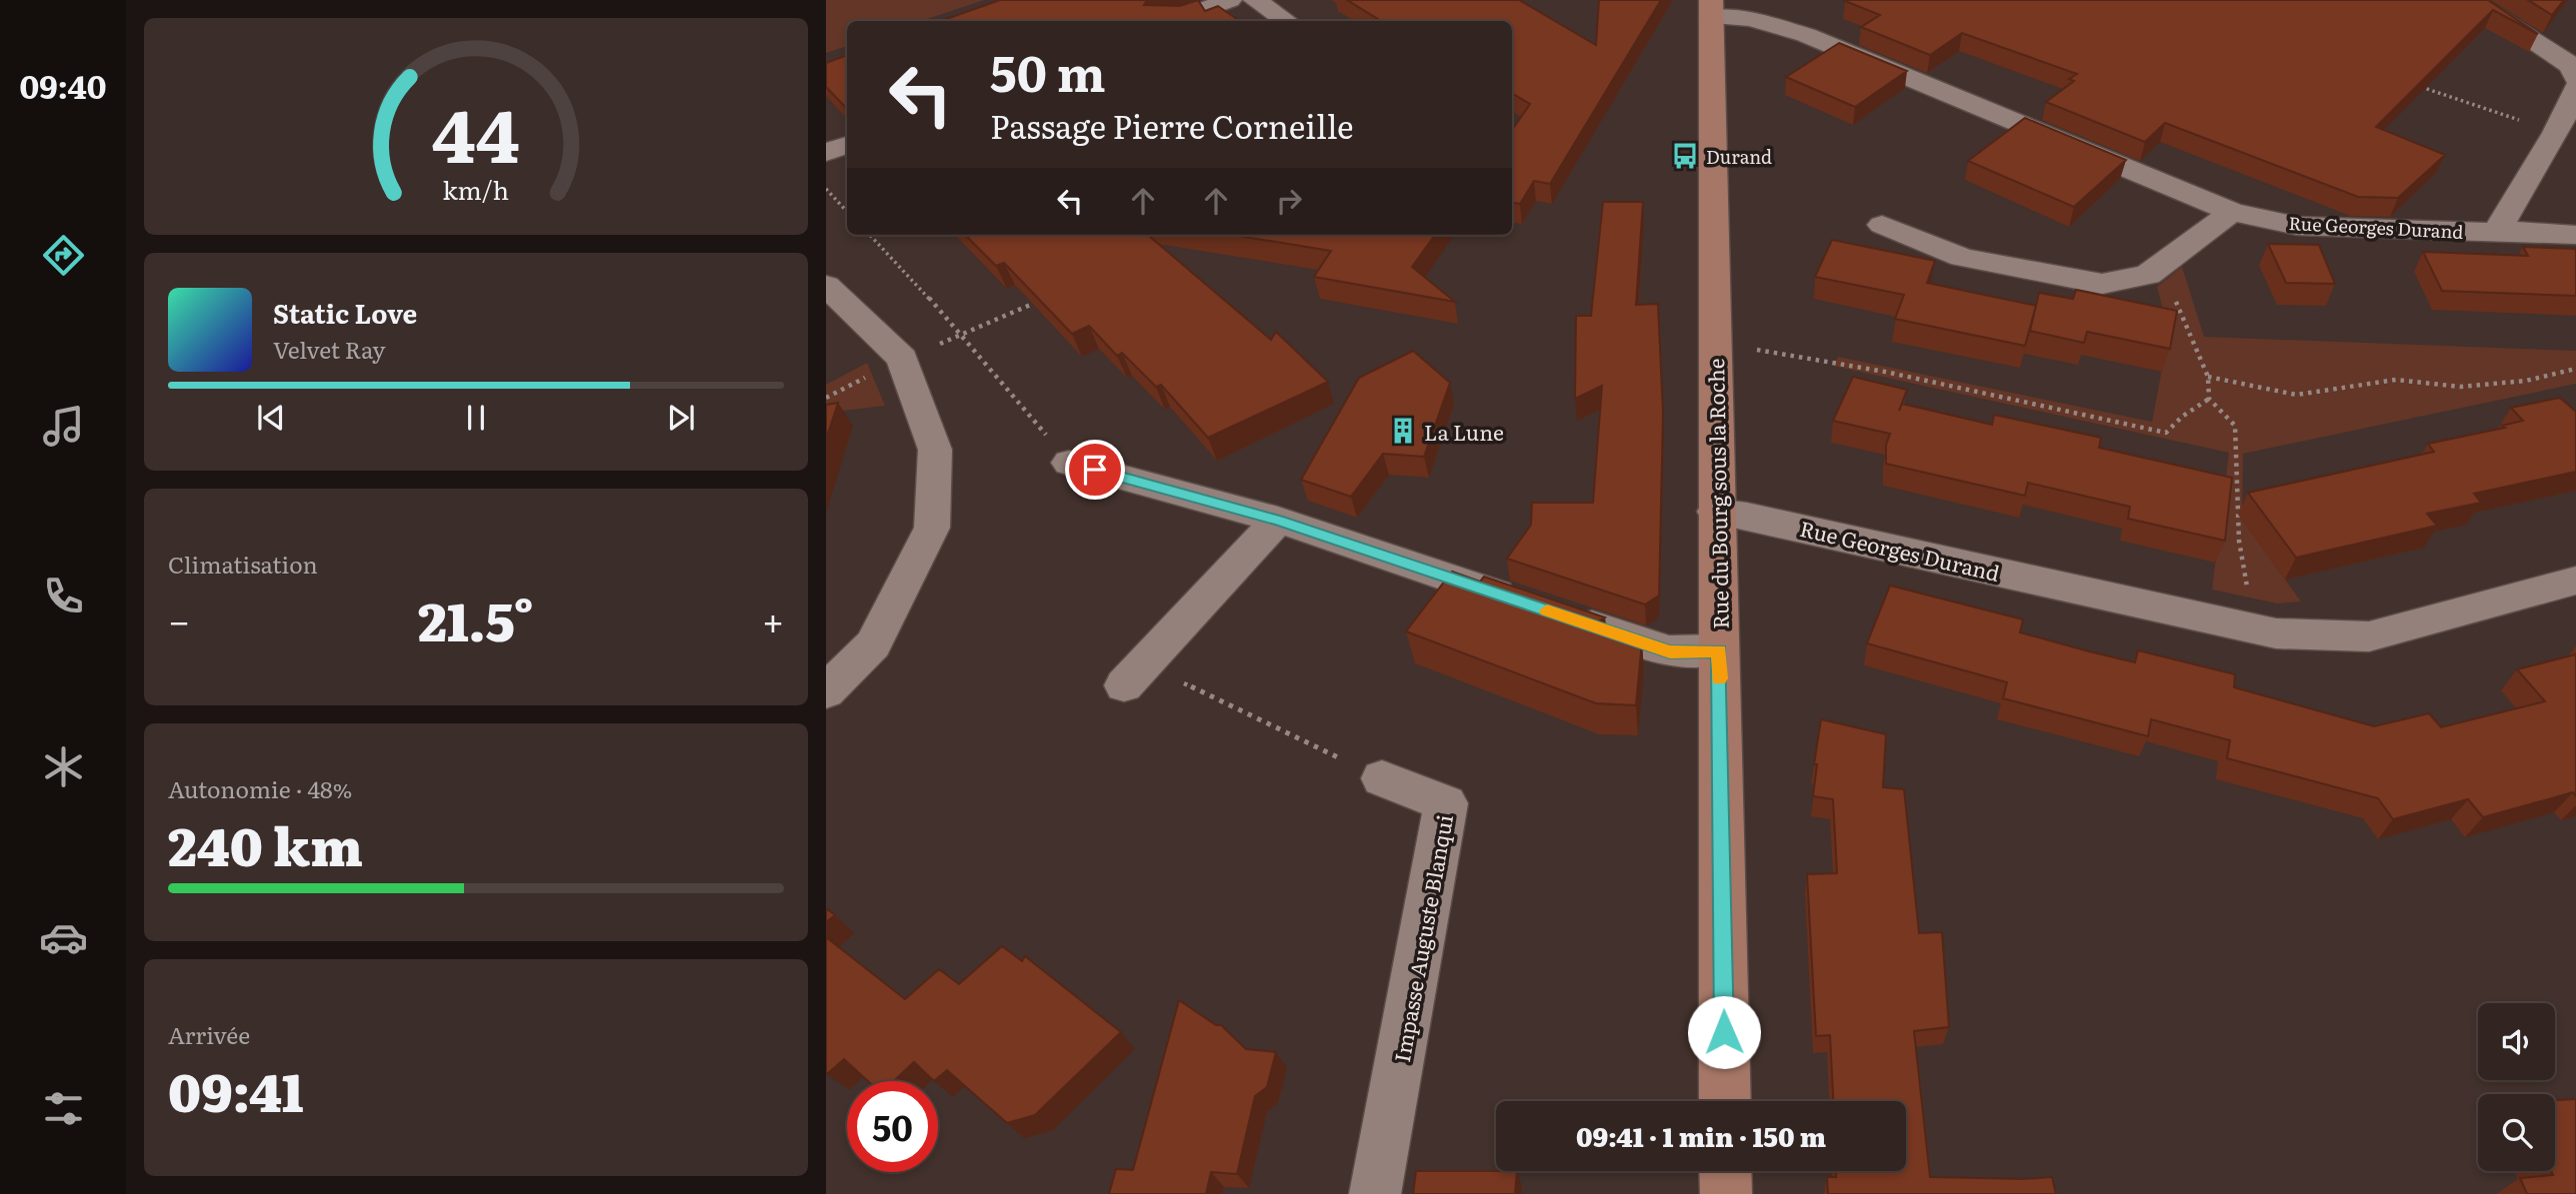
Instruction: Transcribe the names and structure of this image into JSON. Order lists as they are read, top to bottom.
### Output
{
  "streets": {
    "main road": ["Rue du Bourg sous la Roche"],
    "street": ["Rue Georges Durand", "Impasse Auguste Blanqui"]
  },
  "crossings": [
    ["Rue Georges Durand", "Rue du Bourg sous la Roche"]
  ],
  "places": {
    "bus stop": ["Durand"],
    "building": ["La Lune"]
  },
  "page": {
    "tabs": "09:40",
    "turn": ["50 m", "Passage Pierre Corneille"],
    "song": ["Static Love", "Velvet Ray"],
    "tile": [
      "Climatisation",
      ["Autonomie · 48%", "240 km"],
      ["Arrivée", "09:41"]
    ],
    "heat": ["−", "21.5°", "+"],
    "limit": "50",
    "trip": "09:41 · 1 min · 150 m",
    "gauge": ["44", "km/h"]
  }
}
